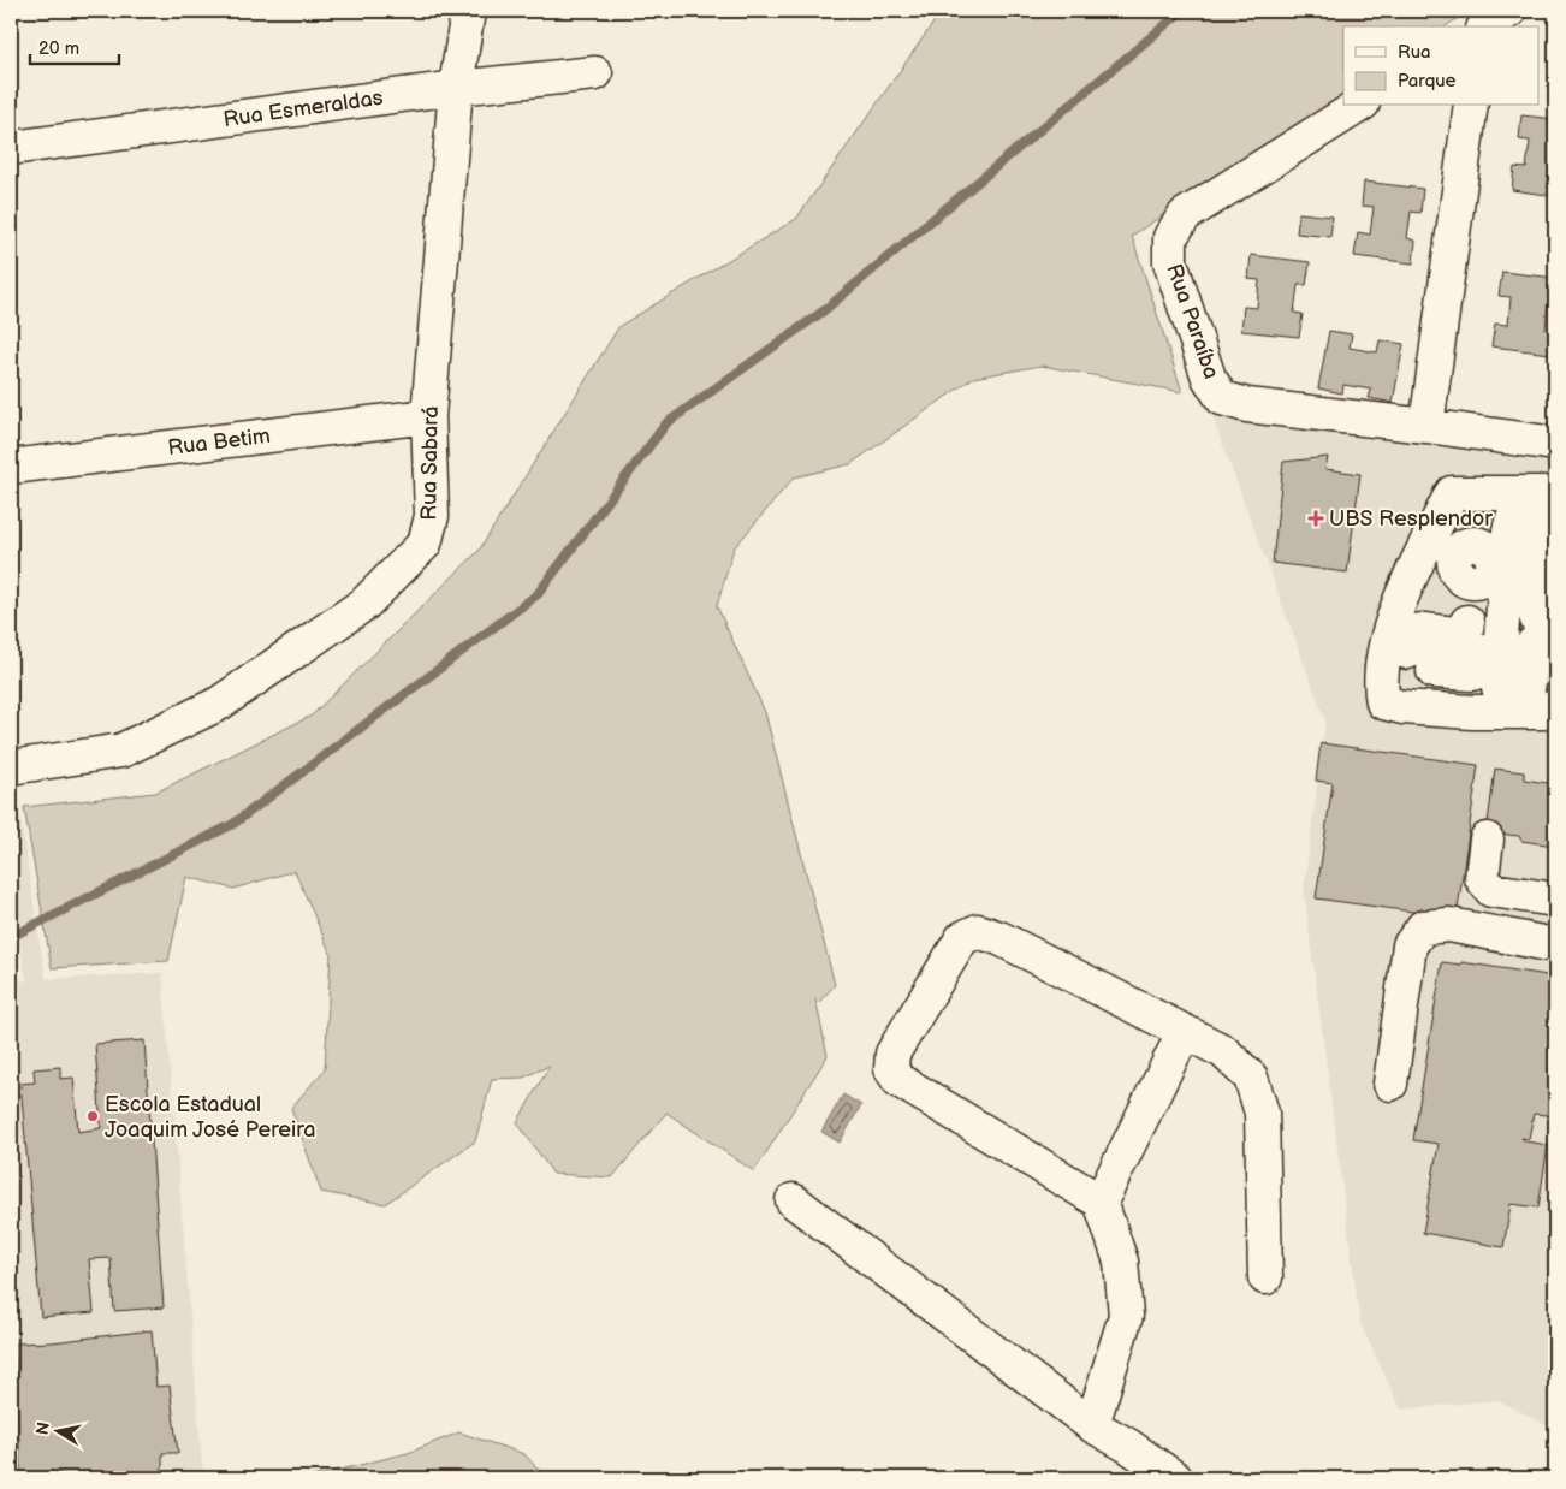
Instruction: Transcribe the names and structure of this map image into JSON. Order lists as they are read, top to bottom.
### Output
{
  "streets": {
    "street": [
      "Rua Esmeraldas",
      "Rua Paraíba",
      "Rua Betim",
      "Rua Sabará"
    ]
  },
  "crossings": [
    ["Rua Esmeraldas", "Rua Sabará"],
    ["Rua Betim", "Rua Sabará"]
  ],
  "places": {
    "health": ["UBS Resplendor"],
    "other": ["Escola Estadual Joaquim José Pereira"]
  },
  "legend": ["Rua", "Parque"],
  "scale_bar": "20 m",
  "north": "left"
}
